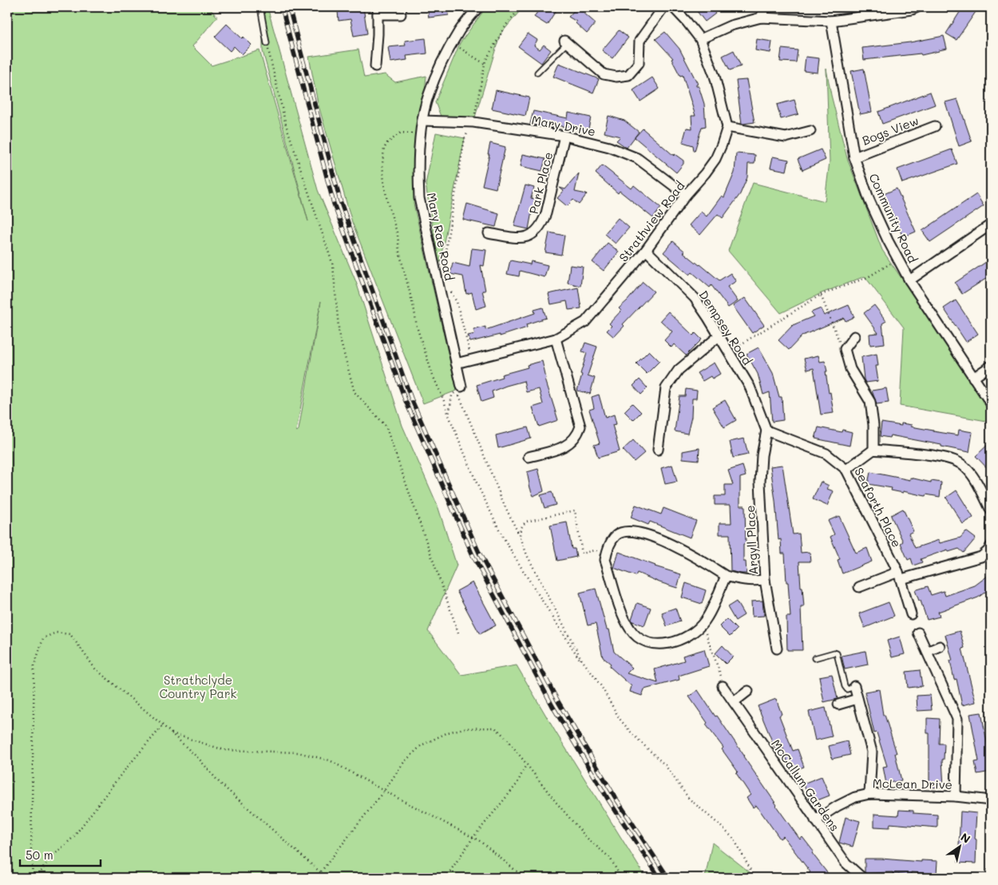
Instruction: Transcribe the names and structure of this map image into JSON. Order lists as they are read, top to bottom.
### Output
{
  "streets": {
    "street": [
      "Mary Drive",
      "Bogs View",
      "Park Place",
      "Community Road",
      "Strathview Road",
      "Mary Rae Road",
      "Dempsey Road",
      "Seaforth Place",
      "Argyll Place",
      "McLean Drive",
      "McCallum Gardens"
    ]
  },
  "crossings": [
    ["Mary Drive", "Park Place"],
    ["Mary Drive", "Strathview Road"],
    ["Mary Drive", "Mary Rae Road"],
    ["Bogs View", "Community Road"],
    ["Strathview Road", "Mary Rae Road"],
    ["Strathview Road", "Dempsey Road"],
    ["Dempsey Road", "Seaforth Place"],
    ["Dempsey Road", "Argyll Place"],
    ["Seaforth Place", "Argyll Place"],
    ["McLean Drive", "McCallum Gardens"]
  ],
  "parks": ["Strathclyde Country Park"],
  "scale_bar": "50 m",
  "north": "top right"
}
